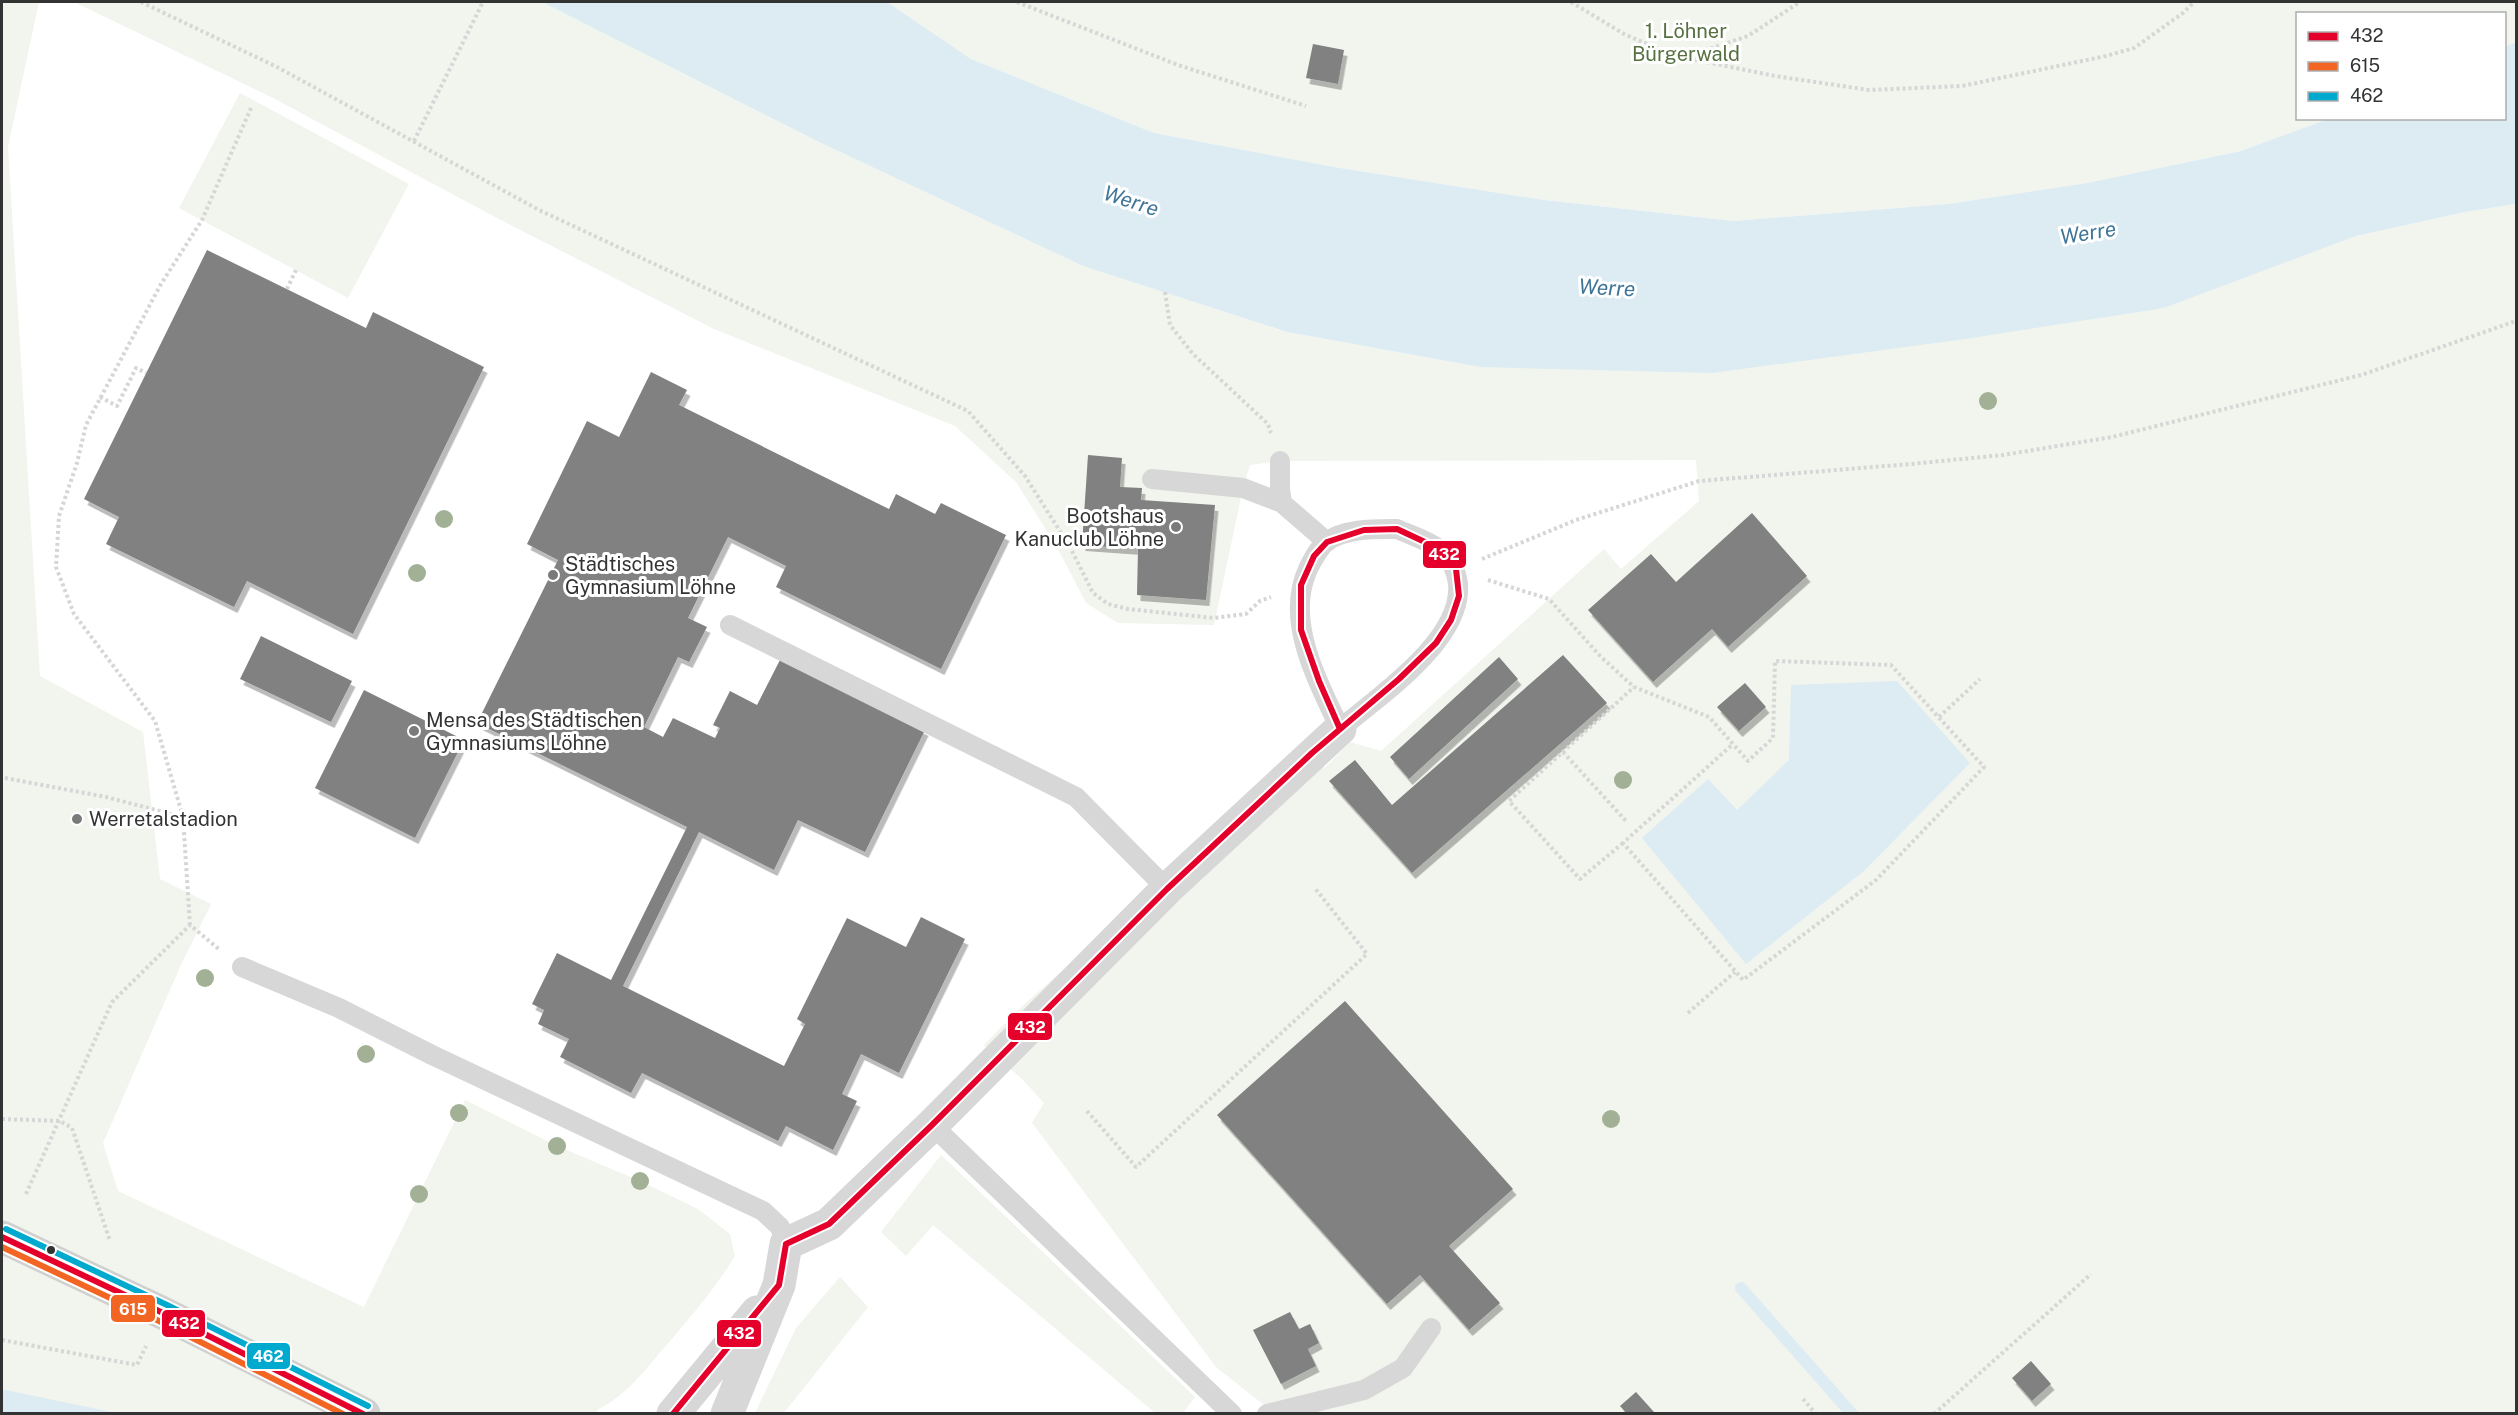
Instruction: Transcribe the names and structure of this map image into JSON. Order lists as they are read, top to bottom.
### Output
{
  "water": ["Werre"],
  "parks": ["1. Löhner Bürgerwald"],
  "places": [
    "Bootshaus Kanuclub Löhne",
    "Städtisches Gymnasium Löhne",
    "Mensa des Städtischen Gymnasiums Löhne",
    "Werretalstadion"
  ],
  "lines": ["transit line 432", "transit line 462", "transit line 615"],
  "legend": ["432", "615", "462"]
}
